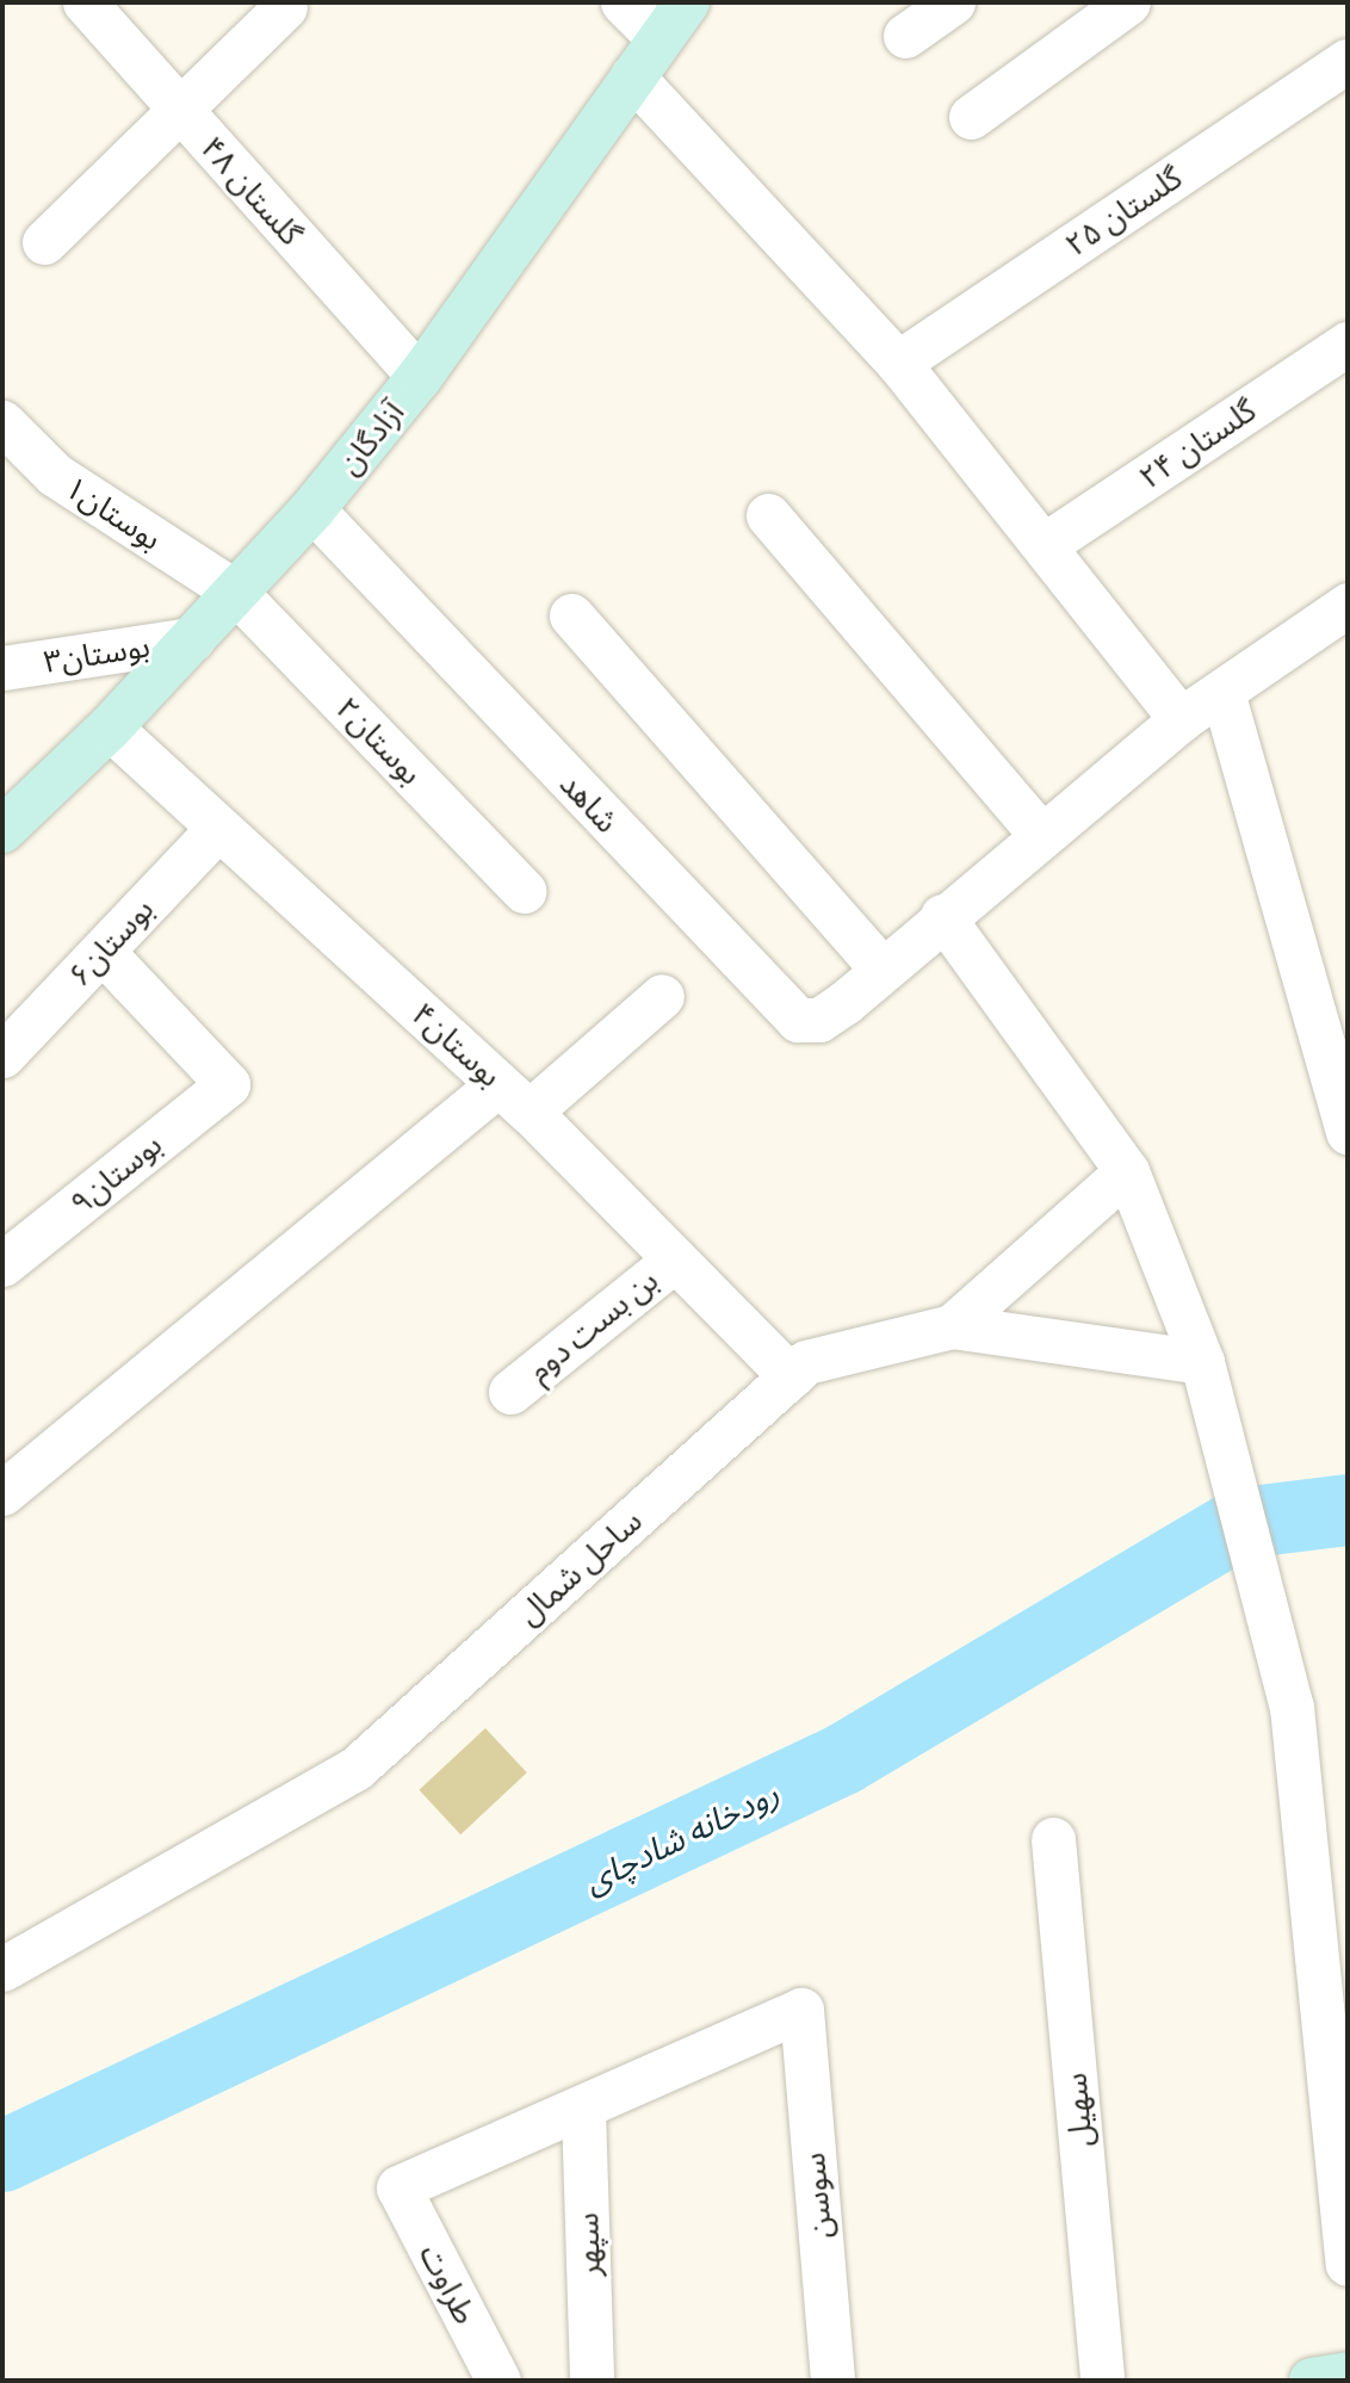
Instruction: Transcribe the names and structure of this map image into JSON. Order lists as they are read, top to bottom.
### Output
{
  "streets": {
    "street": [
      "گلستان ۴۸",
      "گلستان ۲۵",
      "آزادگان",
      "گلستان ۲۴",
      "بوستان۱",
      "بوستان۳",
      "بوستان۲",
      "شاهد",
      "بوستان۶",
      "بوستان۴",
      "بوستان۹",
      "بن بست دوم",
      "ساحل شمال",
      "سهیل",
      "سوسن",
      "سپهر",
      "طراوت"
    ]
  },
  "crossings": [
    ["گلستان ۴۸", "آزادگان"],
    ["آزادگان", "بوستان۱"],
    ["آزادگان", "بوستان۳"],
    ["آزادگان", "بوستان۲"],
    ["آزادگان", "شاهد"],
    ["آزادگان", "بوستان۴"],
    ["بوستان۱", "بوستان۲"],
    ["بوستان۶", "بوستان۴"],
    ["بوستان۶", "بوستان۹"],
    ["بوستان۴", "بن بست دوم"],
    ["بوستان۴", "ساحل شمال"],
    ["سوسن", "سپهر"],
    ["سوسن", "طراوت"],
    ["سپهر", "طراوت"]
  ],
  "water": ["رودخانه شادچای"]
}
